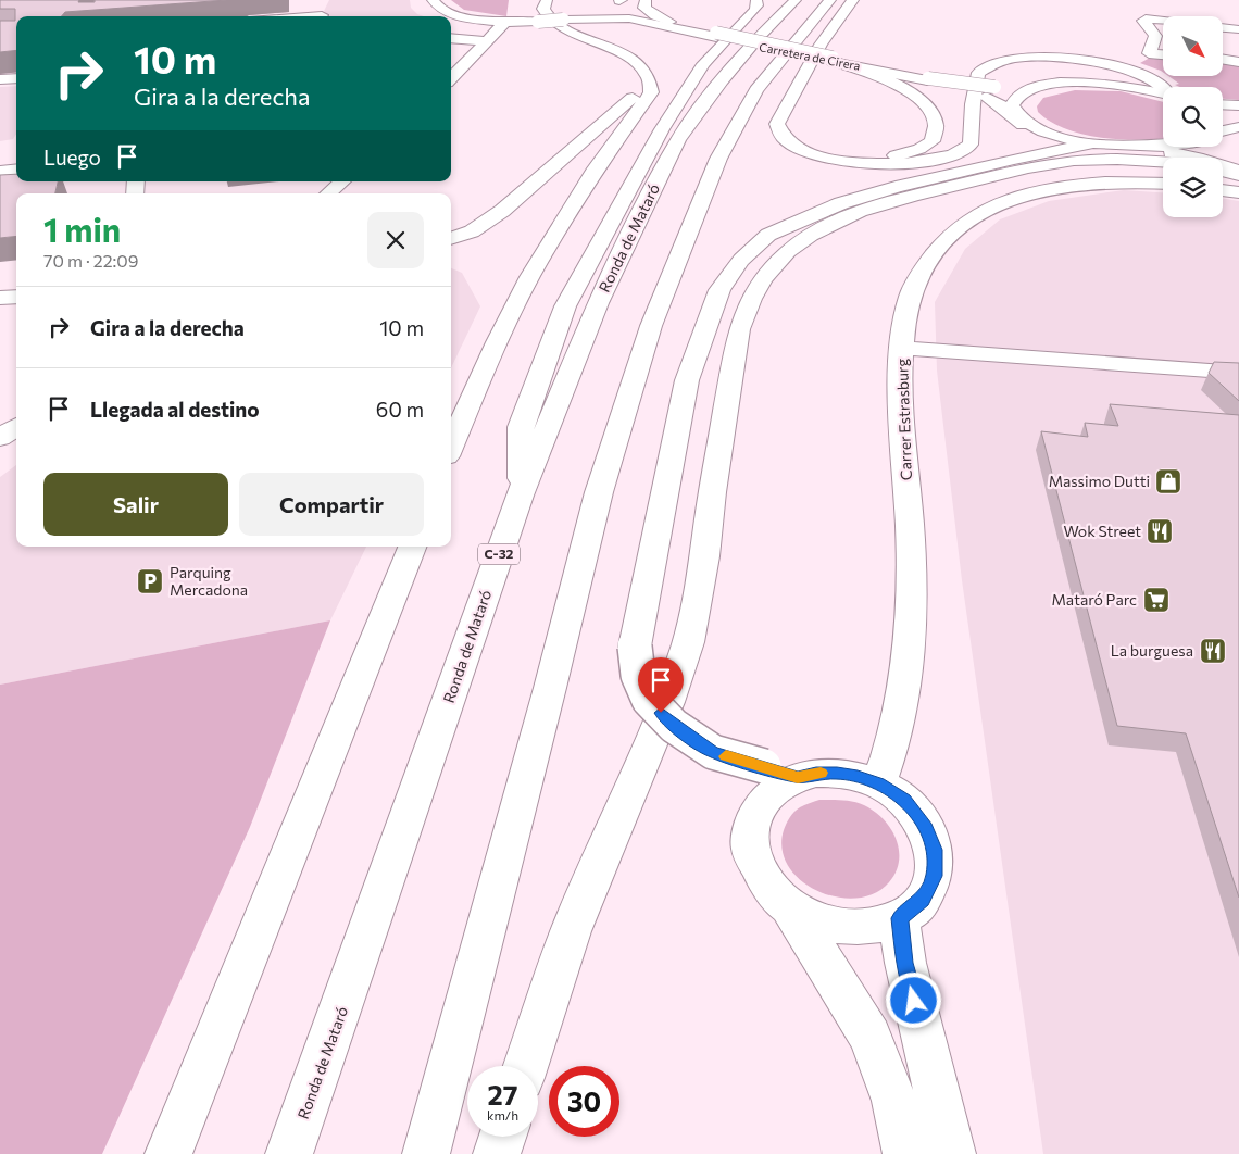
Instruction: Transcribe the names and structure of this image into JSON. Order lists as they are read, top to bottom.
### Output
{
  "streets": {
    "main road": [
      "Carretera de Cirera",
      "Ronda de Mataró",
      "Carrer Estrasburg",
      "C-32"
    ]
  },
  "places": {
    "shop": ["Massimo Dutti"],
    "restaurant": ["Wok Street", "La burguesa"],
    "parking": ["Parquing Mercadona"],
    "supermarket": ["Mataró Parc"]
  },
  "north": "bottom right",
  "page": {
    "turn": ["10 m", "Gira a la derecha"],
    "then": "Luego",
    "heading": ["1 min", "70 m · 22:09"],
    "list": [
      {
        "name": "Gira a la derecha",
        "value": "10 m"
      },
      {
        "name": "Llegada al destino",
        "value": "60 m"
      }
    ],
    "buttons": ["Salir", "Compartir"],
    "speed": "27 km/h",
    "limit": "30"
  }
}
